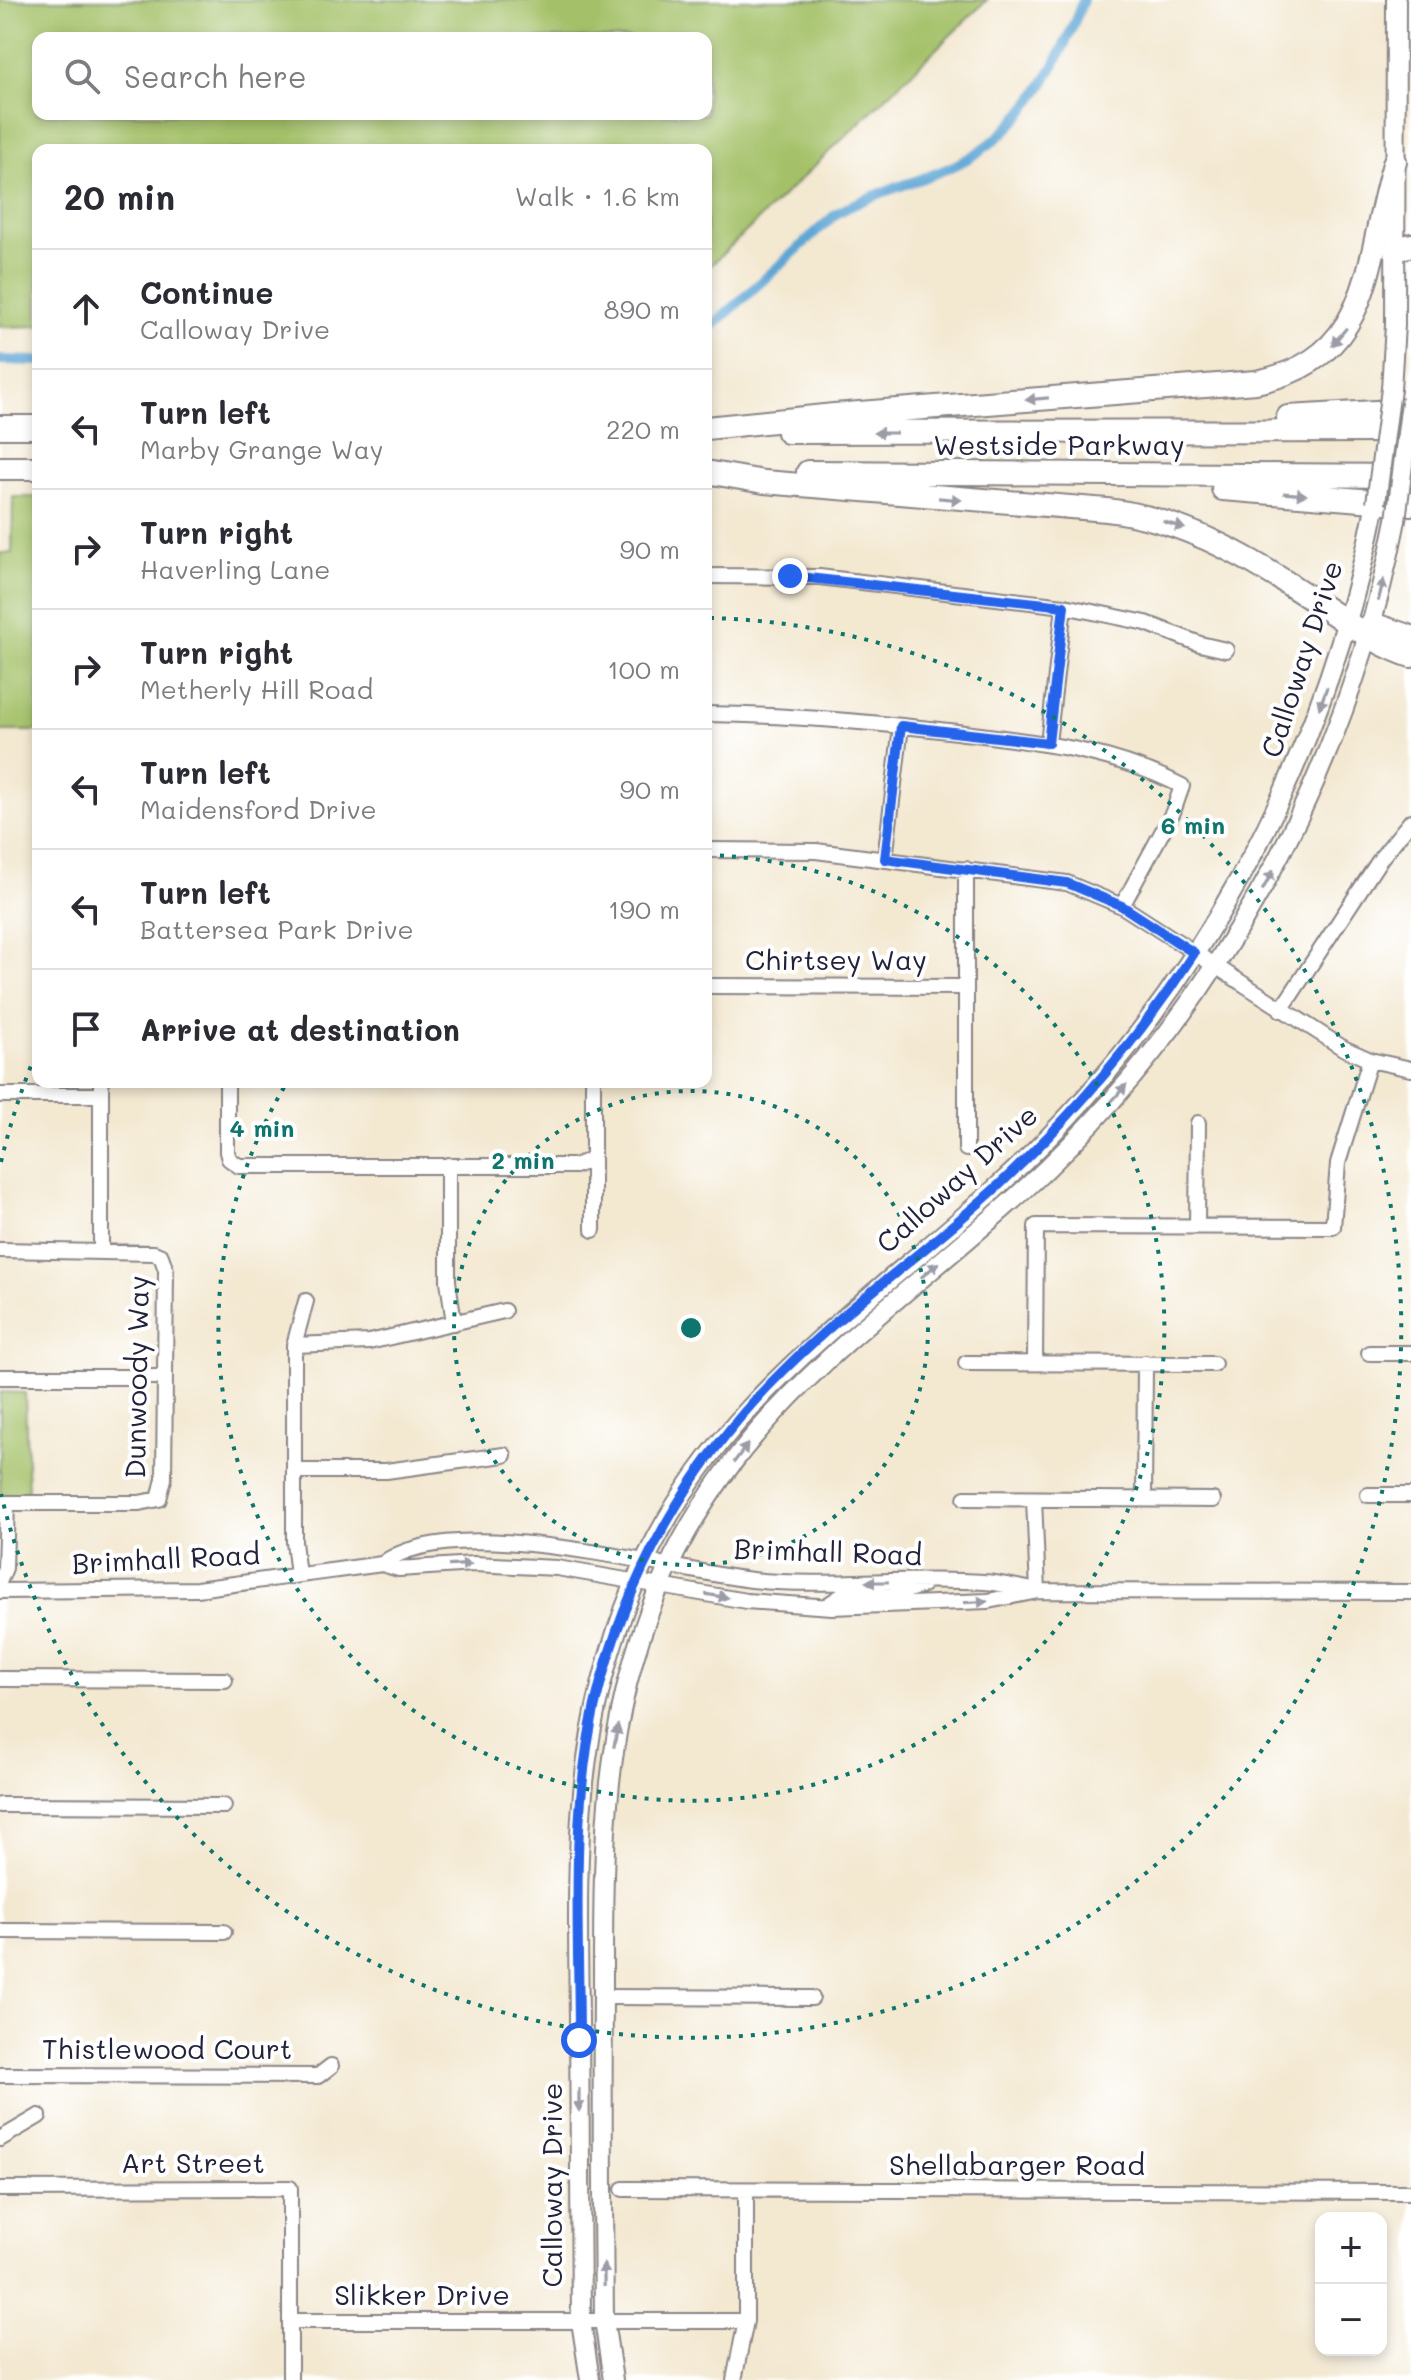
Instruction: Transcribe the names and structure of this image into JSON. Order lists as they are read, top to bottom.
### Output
{
  "streets": {
    "highway": ["Westside Parkway"],
    "main road": ["Calloway Drive"],
    "street": [
      "Chirtsey Way",
      "Dunwoody Way",
      "Brimhall Road",
      "Thistlewood Court",
      "Art Street",
      "Shellabarger Road",
      "Slikker Drive"
    ]
  },
  "crossings": [
    ["Calloway Drive", "Brimhall Road"],
    ["Calloway Drive", "Slikker Drive"],
    ["Art Street", "Slikker Drive"]
  ],
  "page": {
    "search": "Search here",
    "heading": ["20 min", "Walk · 1.6 km"],
    "list": [
      ["Continue", "Calloway Drive", "890 m"],
      ["Turn left", "Marby Grange Way", "220 m"],
      ["Turn right", "Haverling Lane", "90 m"],
      ["Turn right", "Metherly Hill Road", "100 m"],
      ["Turn left", "Maidensford Drive", "90 m"],
      ["Turn left", "Battersea Park Drive", "190 m"],
      "Arrive at destination"
    ],
    "map_buttons": ["+", "−"]
  },
  "rings": ["6 min", "4 min", "2 min"]
}
